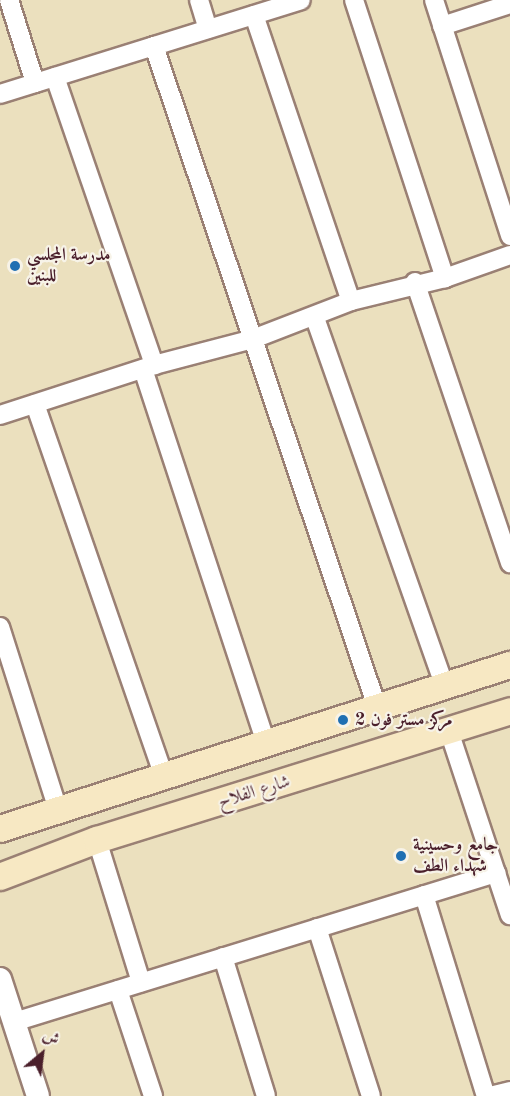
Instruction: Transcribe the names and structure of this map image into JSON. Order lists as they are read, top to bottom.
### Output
{
  "streets": {
    "main road": ["شارع الفلاح"]
  },
  "places": ["مدرسة المجلسي للبنين", "مركز مستر فون 2", "جامع وحسينية شهداء الطف"],
  "north": "top right"
}
